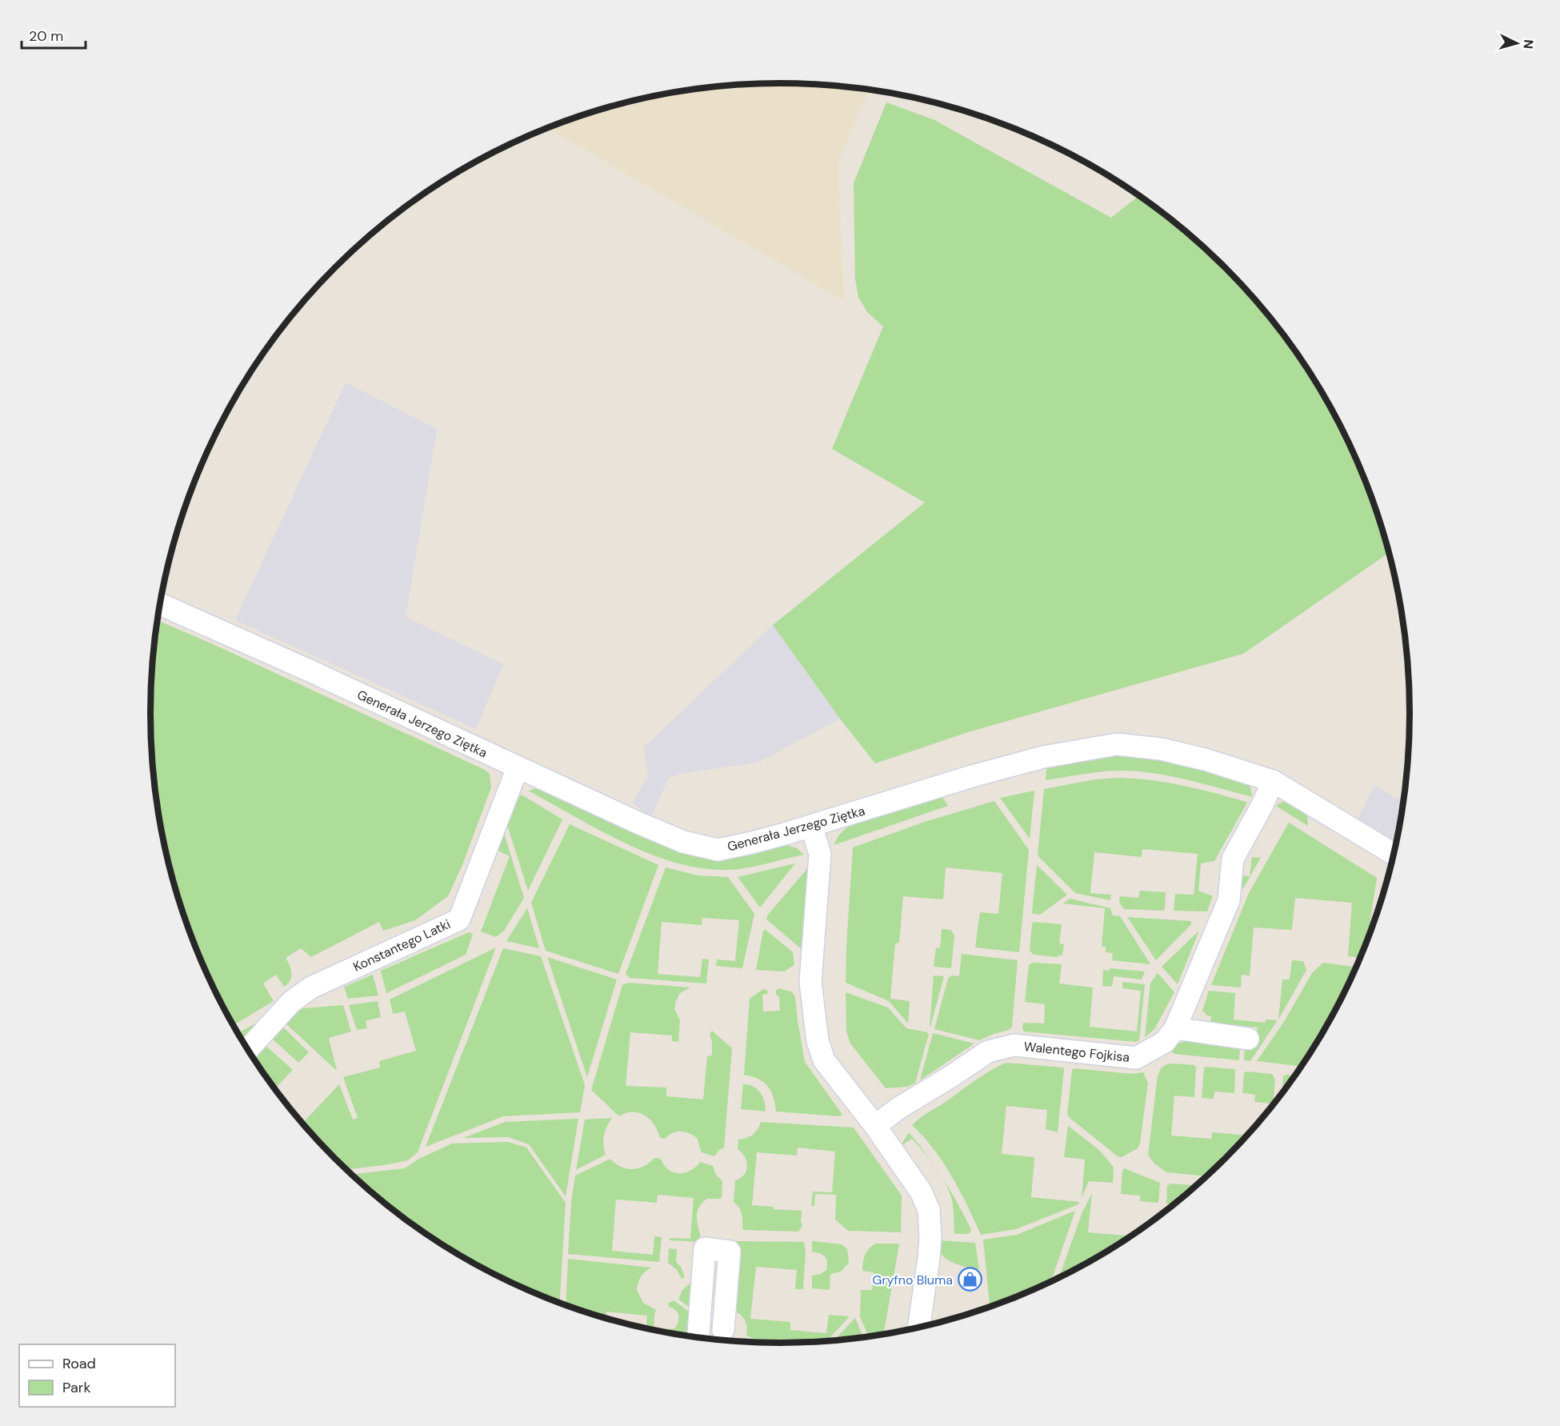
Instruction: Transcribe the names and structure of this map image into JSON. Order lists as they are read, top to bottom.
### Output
{
  "streets": {
    "street": ["Generała Jerzego Ziętka", "Konstantego Latki", "Walentego Fojkisa"]
  },
  "crossings": [
    ["Generała Jerzego Ziętka", "Konstantego Latki"],
    ["Generała Jerzego Ziętka", "Walentego Fojkisa"]
  ],
  "places": {
    "shop": ["Gryfno Bluma"]
  },
  "legend": ["Road", "Park"],
  "scale_bar": "20 m",
  "north": "right"
}
